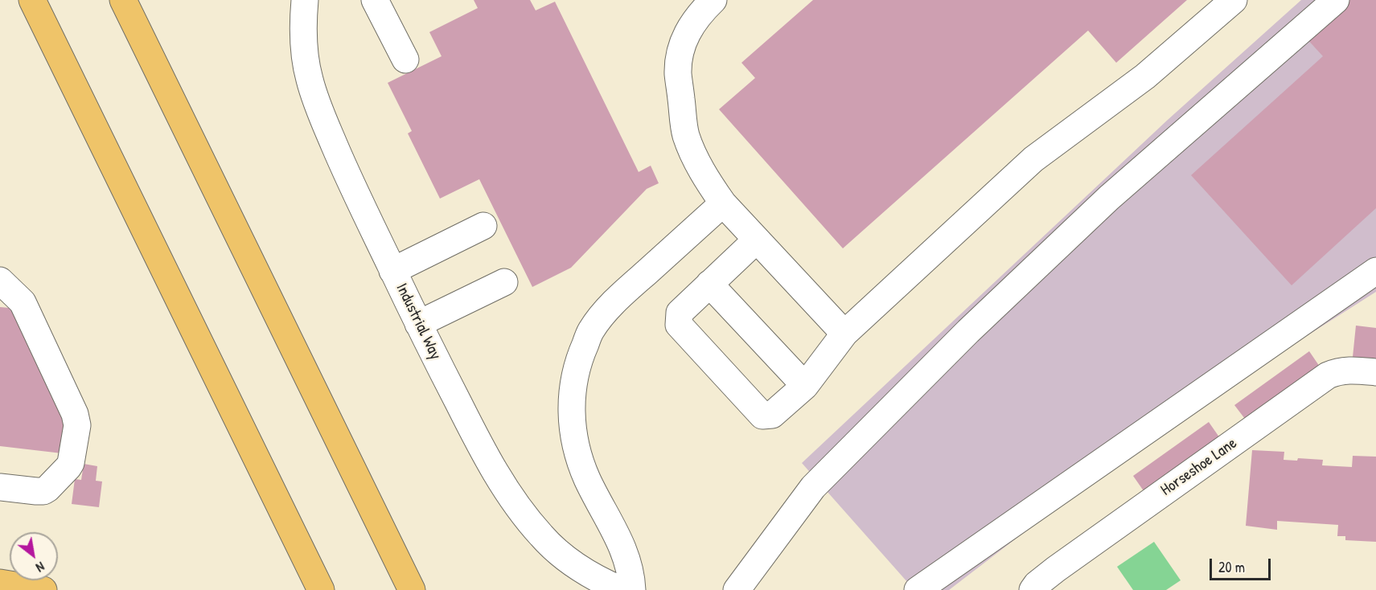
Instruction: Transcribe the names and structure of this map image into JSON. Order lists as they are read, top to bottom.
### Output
{
  "streets": {
    "street": ["Industrial Way", "Horseshoe Lane"]
  },
  "scale_bar": "20 m",
  "north": "bottom right"
}
